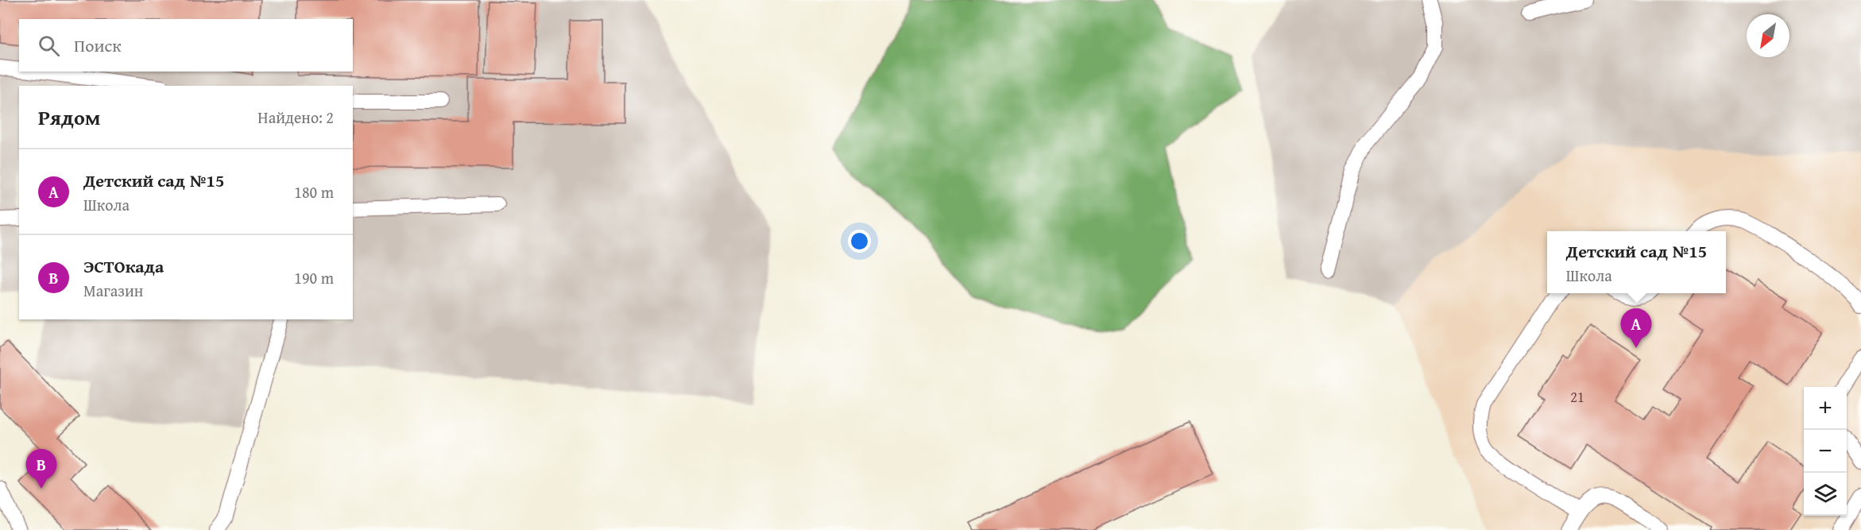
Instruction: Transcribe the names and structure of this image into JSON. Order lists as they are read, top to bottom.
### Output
{
  "house_numbers": ["21"],
  "north": "bottom left",
  "page": {
    "search": "Поиск",
    "heading": ["Рядом", "Найдено: 2"],
    "list": [
      {
        "mark": "A",
        "name": "Детский сад №15",
        "note": "Школа",
        "value": "180 m"
      },
      {
        "mark": "B",
        "name": "ЭСТОкада",
        "note": "Магазин",
        "value": "190 m"
      }
    ],
    "popup": ["Детский сад №15", "Школа"],
    "pins": ["A", "B"],
    "map_buttons": ["+", "−"]
  }
}
